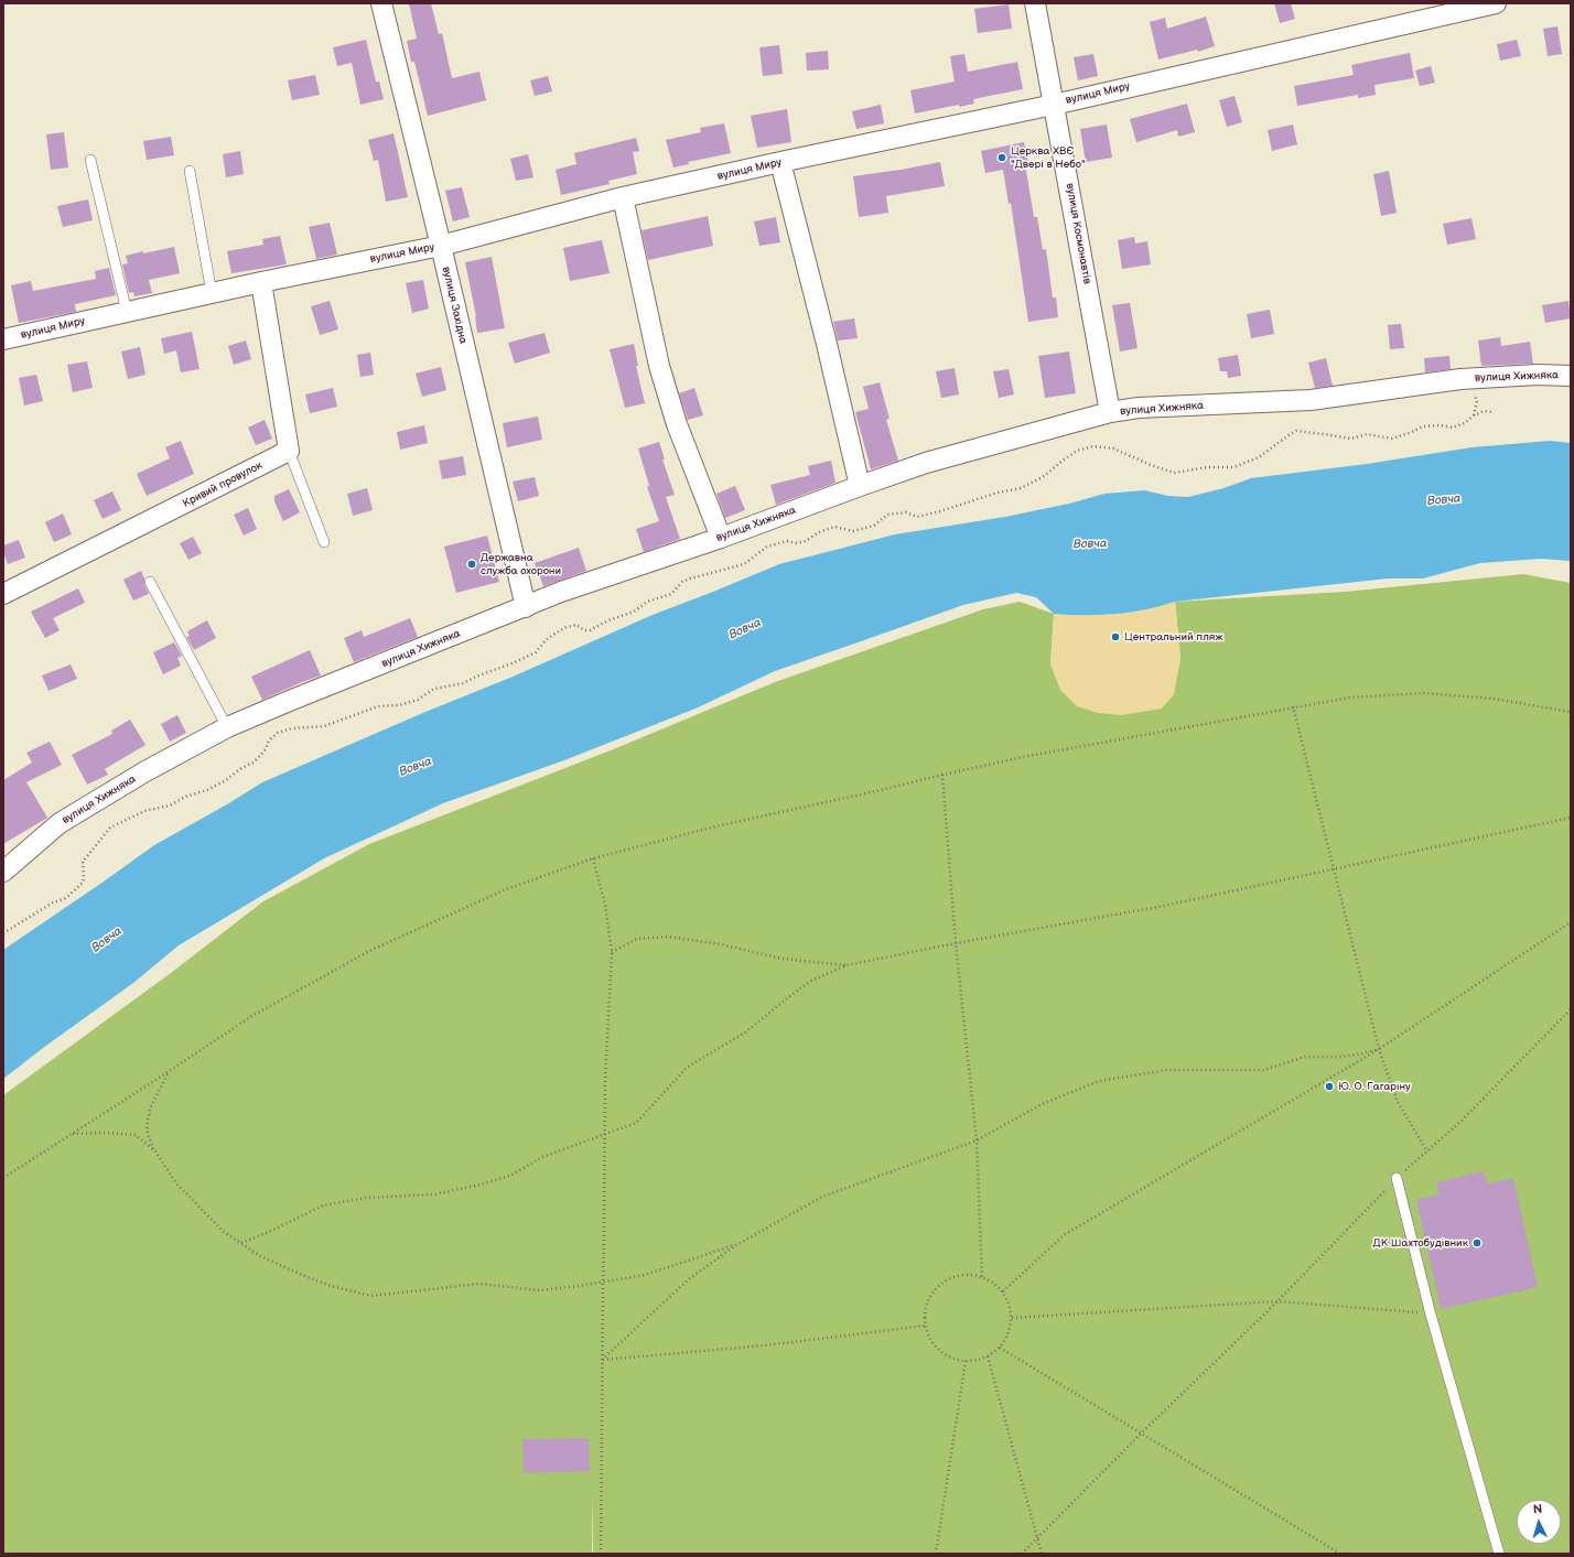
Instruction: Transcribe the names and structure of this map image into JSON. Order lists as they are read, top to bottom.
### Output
{
  "streets": {
    "street": [
      "вулиця Миру",
      "вулиця Космонавтів",
      "вулиця Західна",
      "вулиця Хижняка",
      "Кривий провулок"
    ]
  },
  "crossings": [
    ["вулиця Миру", "вулиця Космонавтів"],
    ["вулиця Миру", "вулиця Західна"],
    ["вулиця Космонавтів", "вулиця Хижняка"],
    ["вулиця Західна", "вулиця Хижняка"]
  ],
  "water": ["Вовча"],
  "places": [
    "Церква ХВЄ \"Двері в Небо\"",
    "Державна служба охорони",
    "Центральний пляж",
    "Ю. О. Гагаріну",
    "ДК Шахтобудівник"
  ],
  "north": "top"
}
